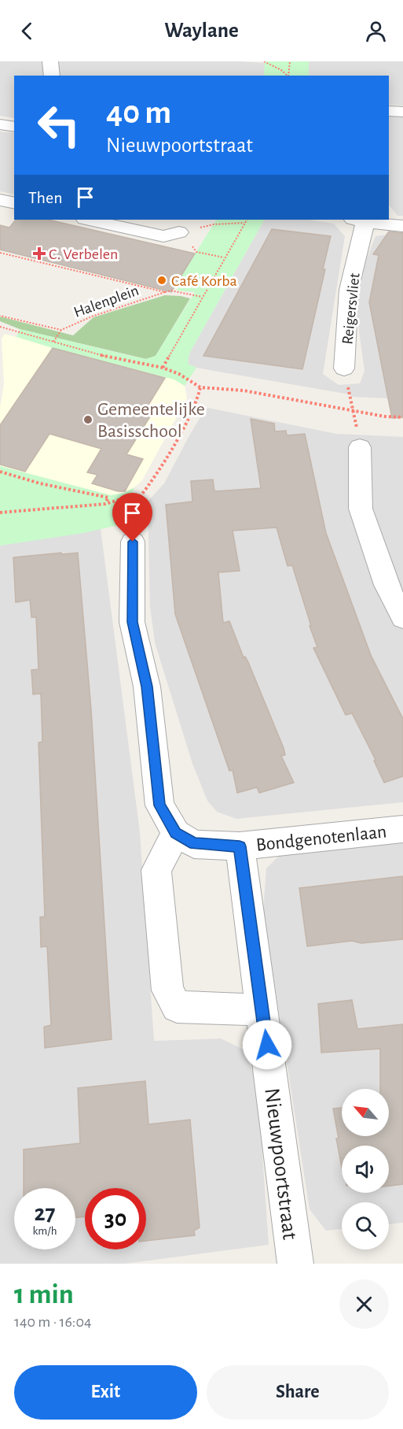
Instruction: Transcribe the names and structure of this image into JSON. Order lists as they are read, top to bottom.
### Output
{
  "streets": {
    "street": ["Reigersvliet", "Bondgenotenlaan", "Nieuwpoortstraat"],
    "path": ["Halenplein"]
  },
  "crossings": [
    ["Bondgenotenlaan", "Nieuwpoortstraat"]
  ],
  "places": {
    "health": ["C. Verbelen"],
    "other": ["Café Korba", "Gemeentelijke Basisschool"]
  },
  "north": "top left",
  "page": {
    "header": "Waylane",
    "turn": ["40 m", "Nieuwpoortstraat"],
    "then": "Then",
    "speed": "27 km/h",
    "limit": "30",
    "heading": ["1 min", "140 m · 16:04"],
    "buttons": ["Exit", "Share"]
  }
}
